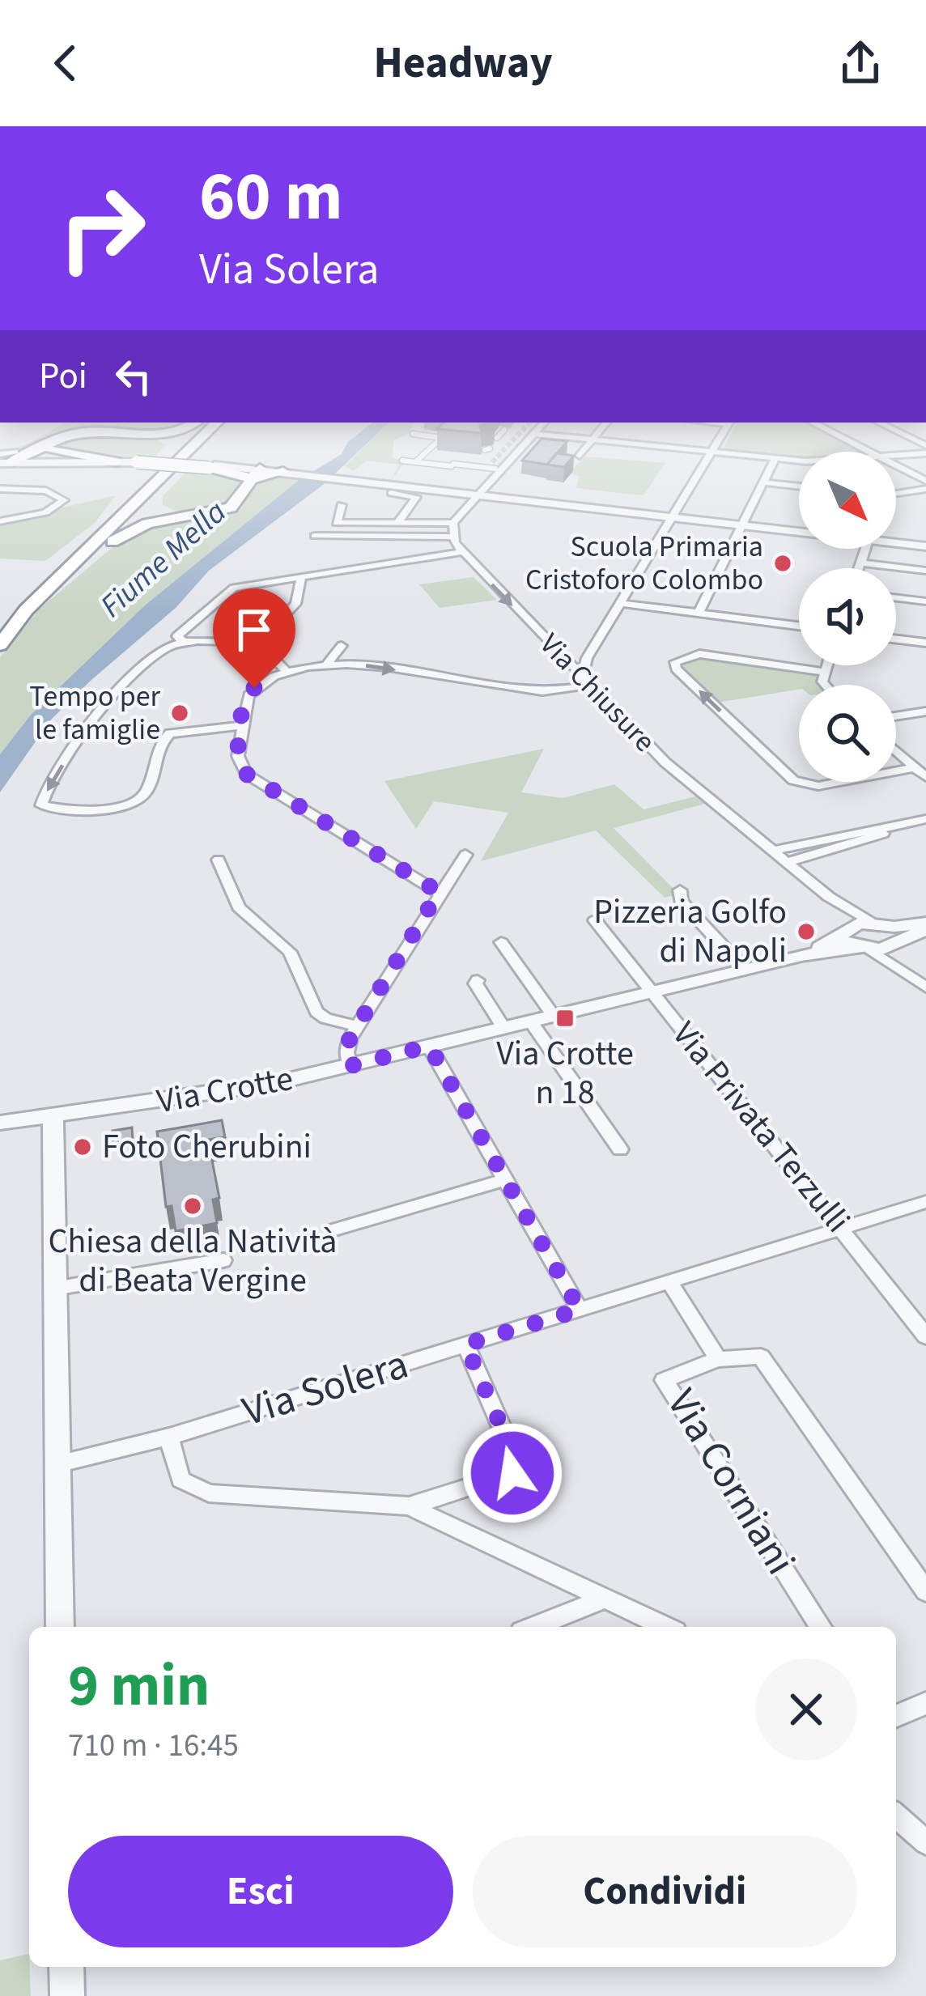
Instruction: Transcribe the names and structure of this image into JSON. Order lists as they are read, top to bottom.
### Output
{
  "streets": {
    "street": [
      "Via Chiusure",
      "Via Crotte",
      "Via Privata Terzulli",
      "Via Solera",
      "Via Corniani"
    ]
  },
  "crossings": [
    ["Via Chiusure", "Via Crotte"],
    ["Via Crotte", "Via Privata Terzulli"],
    ["Via Privata Terzulli", "Via Solera"],
    ["Via Solera", "Via Corniani"]
  ],
  "water": ["Fiume Mella"],
  "places": {
    "other": [
      "Scuola Primaria Cristoforo Colombo",
      "Tempo per le famiglie",
      "Pizzeria Golfo di Napoli",
      "Foto Cherubini",
      "Chiesa della Natività di Beata Vergine"
    ],
    "transit": ["Via Crotte n 18"]
  },
  "north": "bottom right",
  "page": {
    "header": "Headway",
    "turn": ["60 m", "Via Solera"],
    "then": "Poi",
    "heading": ["9 min", "710 m · 16:45"],
    "buttons": ["Esci", "Condividi"]
  }
}
